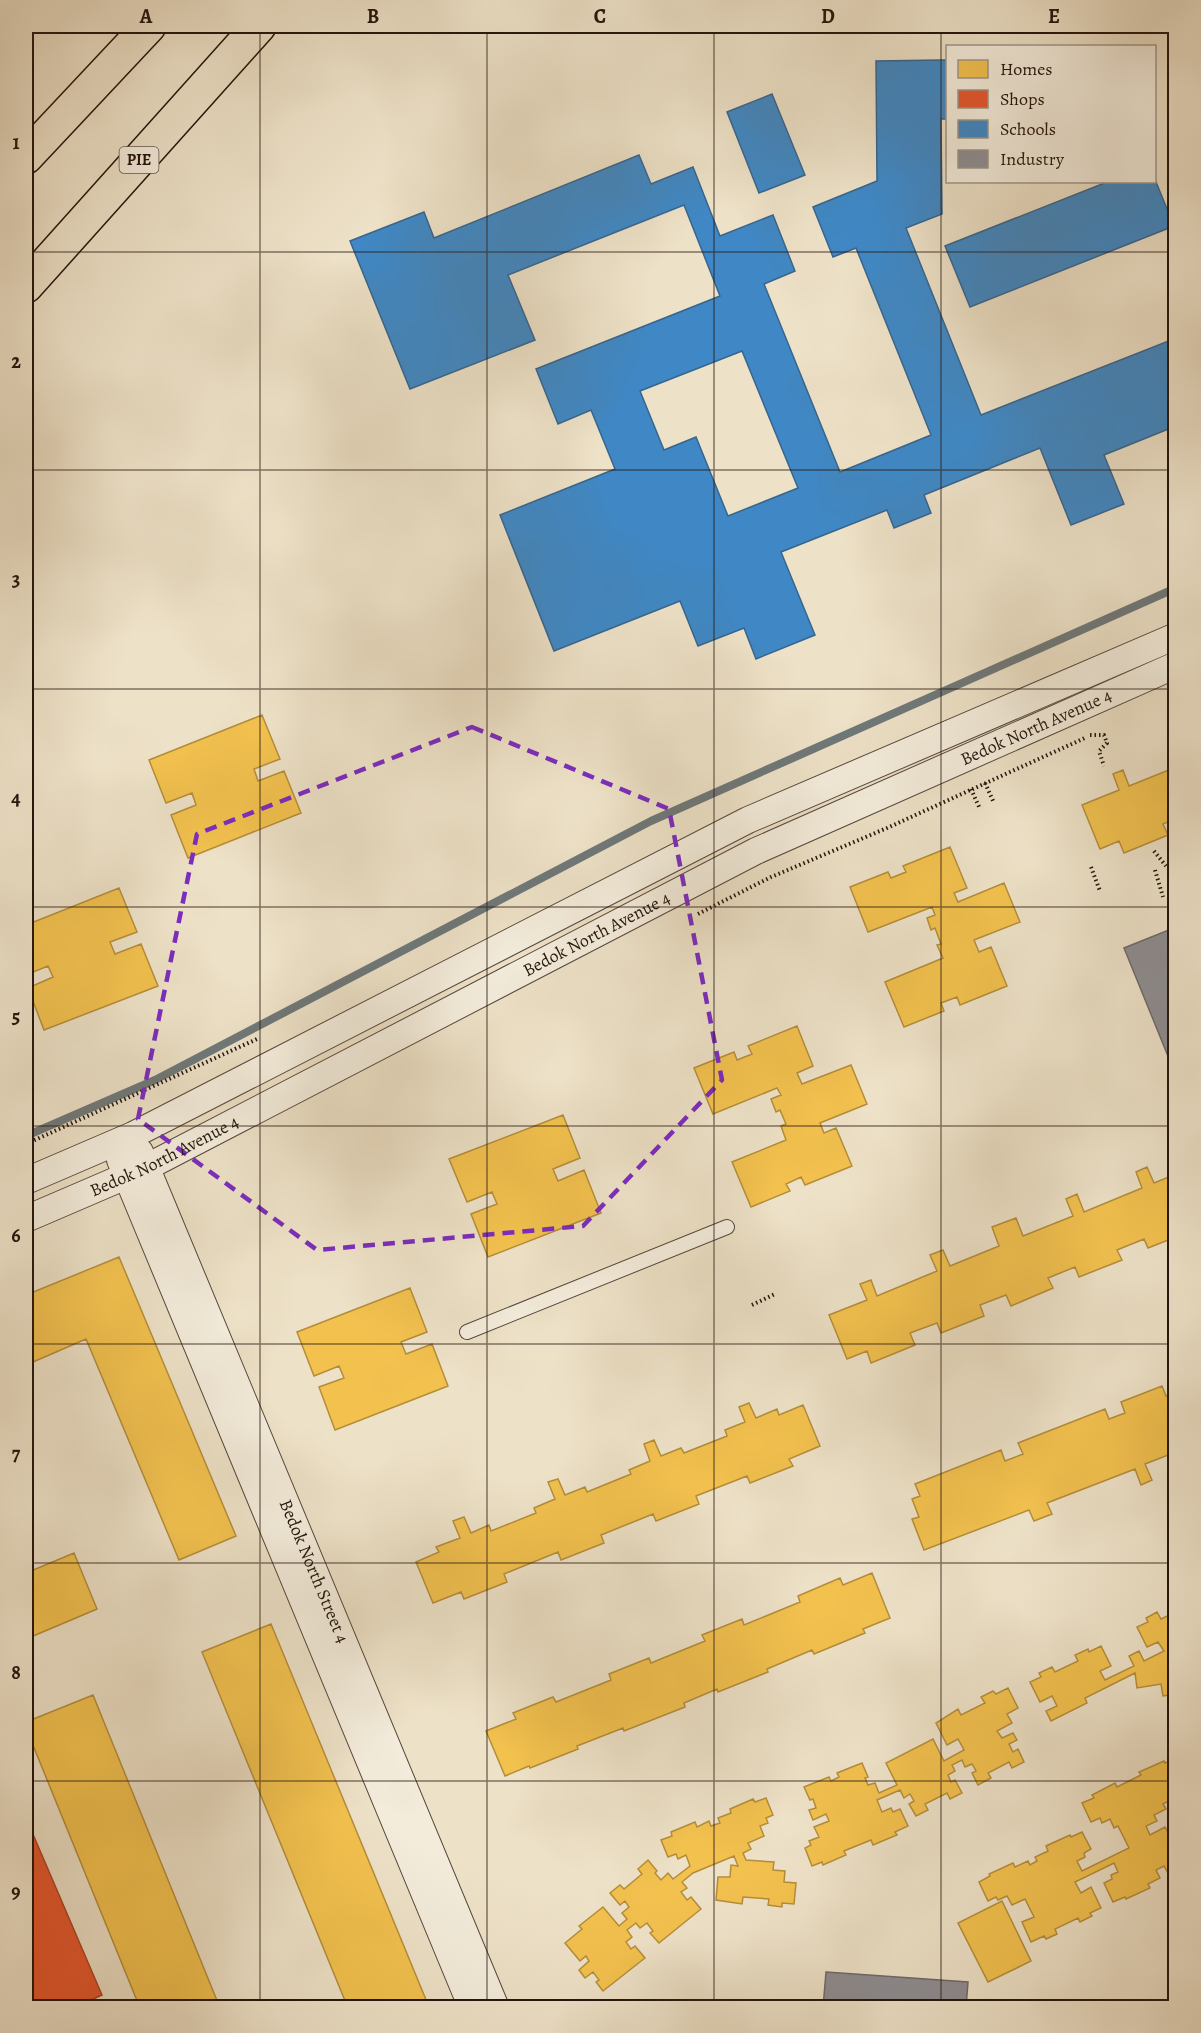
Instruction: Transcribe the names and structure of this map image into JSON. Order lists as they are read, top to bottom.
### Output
{
  "streets": {
    "highway": ["PIE"],
    "street": ["Bedok North Avenue 4", "Bedok North Street 4"]
  },
  "crossings": [
    ["Bedok North Avenue 4", "Bedok North Street 4"]
  ],
  "legend": [
    "Homes",
    "Shops",
    "Schools",
    "Industry"
  ],
  "grid": {
    "columns": [
      "A",
      "B",
      "C",
      "D",
      "E"
    ],
    "rows": [
      "1",
      "2",
      "3",
      "4",
      "5",
      "6",
      "7",
      "8",
      "9"
    ]
  }
}
